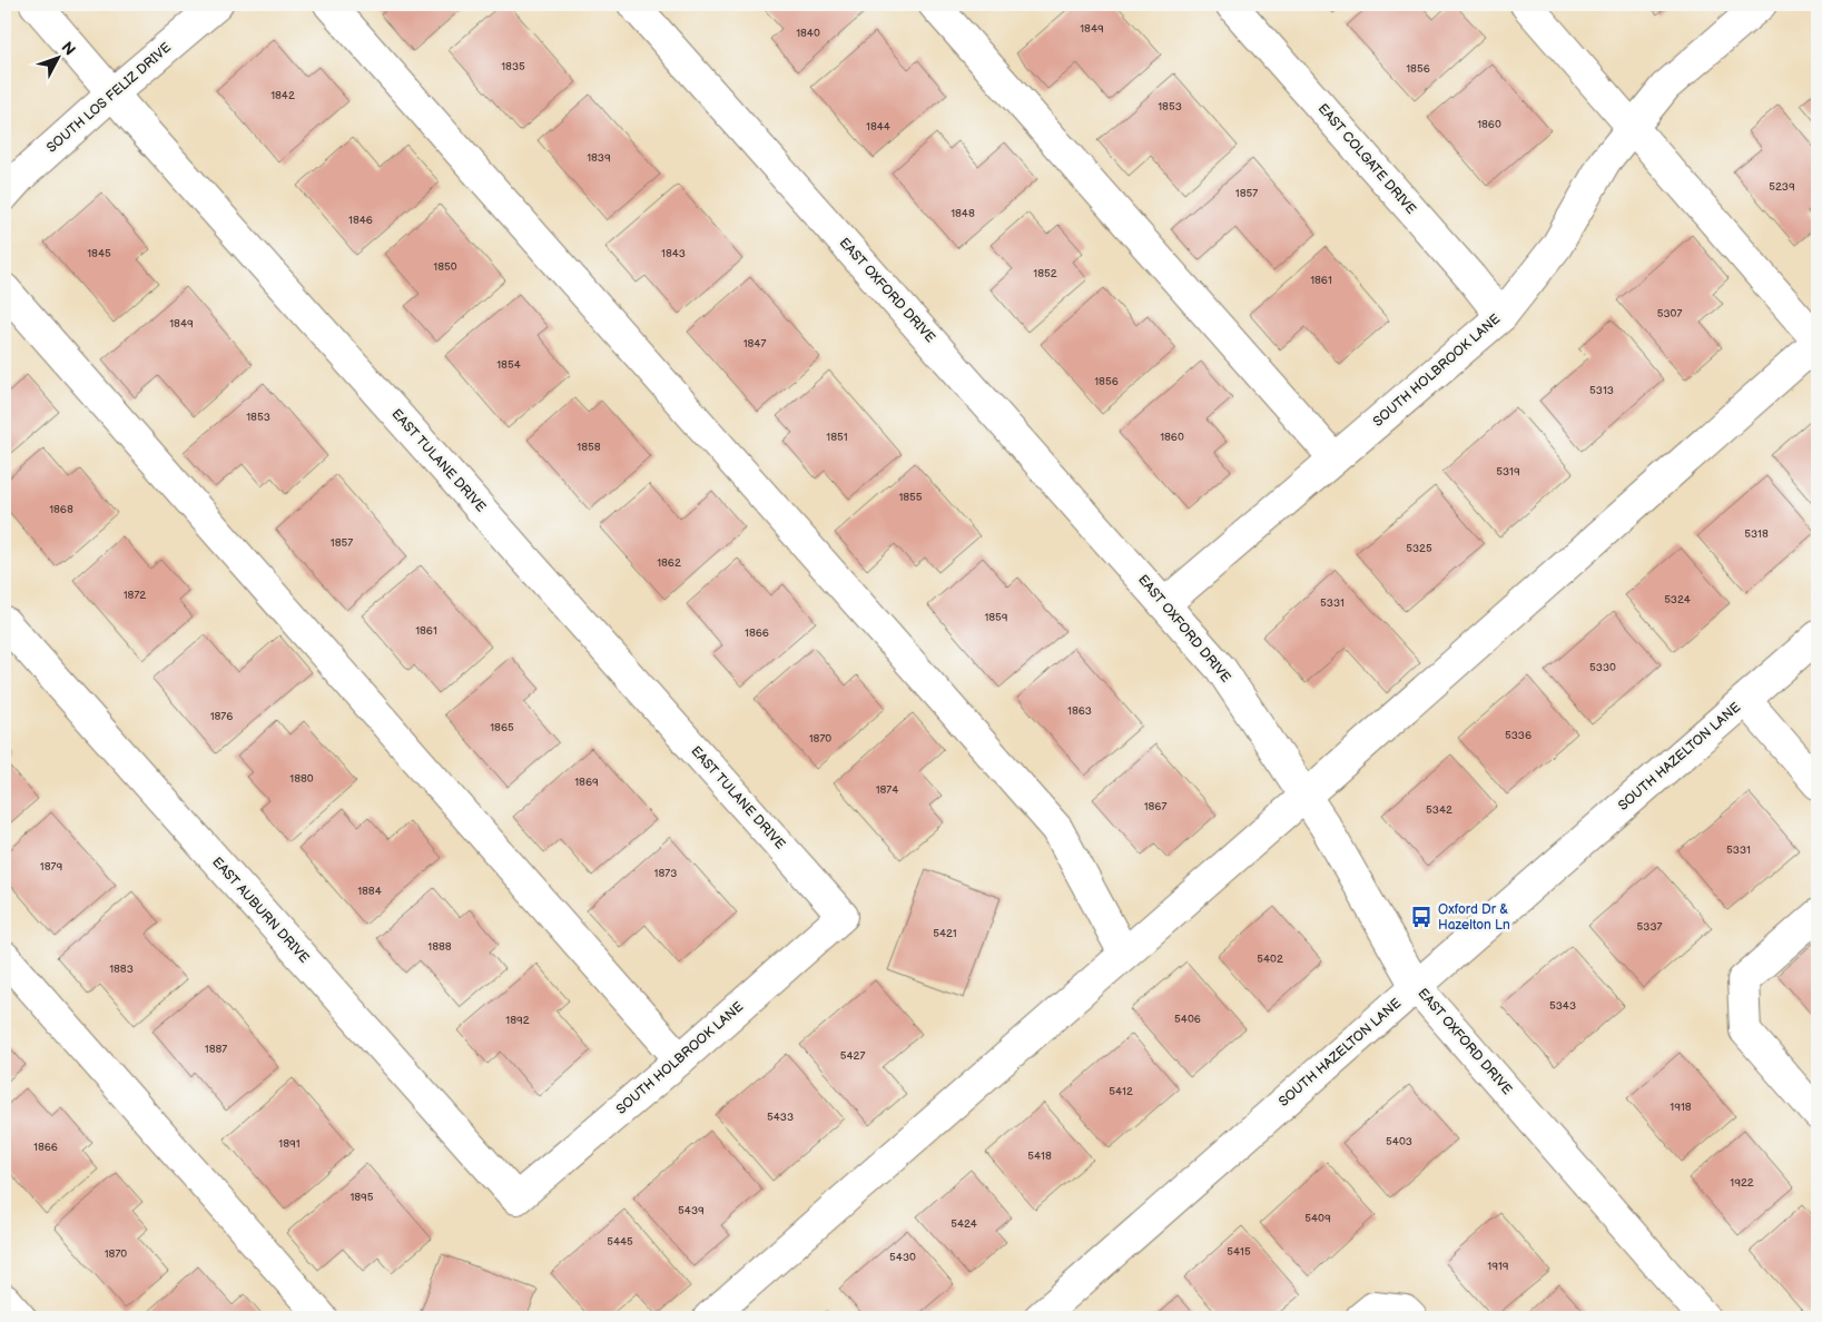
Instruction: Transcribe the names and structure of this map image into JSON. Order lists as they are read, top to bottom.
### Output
{
  "streets": {
    "street": [
      "SOUTH LOS FELIZ DRIVE",
      "EAST COLGATE DRIVE",
      "EAST OXFORD DRIVE",
      "SOUTH HOLBROOK LANE",
      "EAST TULANE DRIVE",
      "SOUTH HAZELTON LANE",
      "EAST AUBURN DRIVE"
    ]
  },
  "crossings": [
    ["SOUTH LOS FELIZ DRIVE", "EAST TULANE DRIVE"],
    ["EAST COLGATE DRIVE", "SOUTH HOLBROOK LANE"],
    ["EAST OXFORD DRIVE", "SOUTH HOLBROOK LANE"],
    ["EAST OXFORD DRIVE", "SOUTH HAZELTON LANE"],
    ["SOUTH HOLBROOK LANE", "EAST TULANE DRIVE"],
    ["SOUTH HOLBROOK LANE", "EAST AUBURN DRIVE"]
  ],
  "places": {
    "bus stop": ["Oxford Dr & Hazelton Ln"]
  },
  "house_numbers": [
    "1849",
    "1840",
    "1835",
    "1856",
    "1842",
    "1853",
    "1860",
    "1844",
    "1839",
    "5239",
    "1857",
    "1848",
    "1846",
    "1845",
    "1843",
    "1850",
    "1852",
    "1861",
    "5307",
    "1849",
    "1847",
    "1854",
    "1856",
    "5313",
    "1853",
    "1851",
    "1860",
    "1858",
    "5319",
    "1855",
    "1868",
    "5318",
    "1857",
    "5325",
    "1862",
    "1872",
    "5324",
    "5331",
    "1859",
    "1861",
    "1866",
    "5330",
    "1863",
    "1876",
    "1865",
    "5336",
    "1870",
    "1880",
    "1869",
    "1874",
    "1867",
    "5342",
    "5331",
    "1879",
    "1873",
    "1884",
    "5337",
    "5421",
    "1888",
    "5402",
    "1883",
    "5343",
    "5406",
    "1892",
    "1887",
    "5427",
    "5412",
    "1918",
    "5433",
    "5403",
    "1891",
    "1866",
    "5418",
    "1922",
    "1895",
    "5439",
    "5409",
    "5424",
    "5445",
    "5415",
    "1870",
    "5430",
    "1919"
  ],
  "north": "top right"
}
